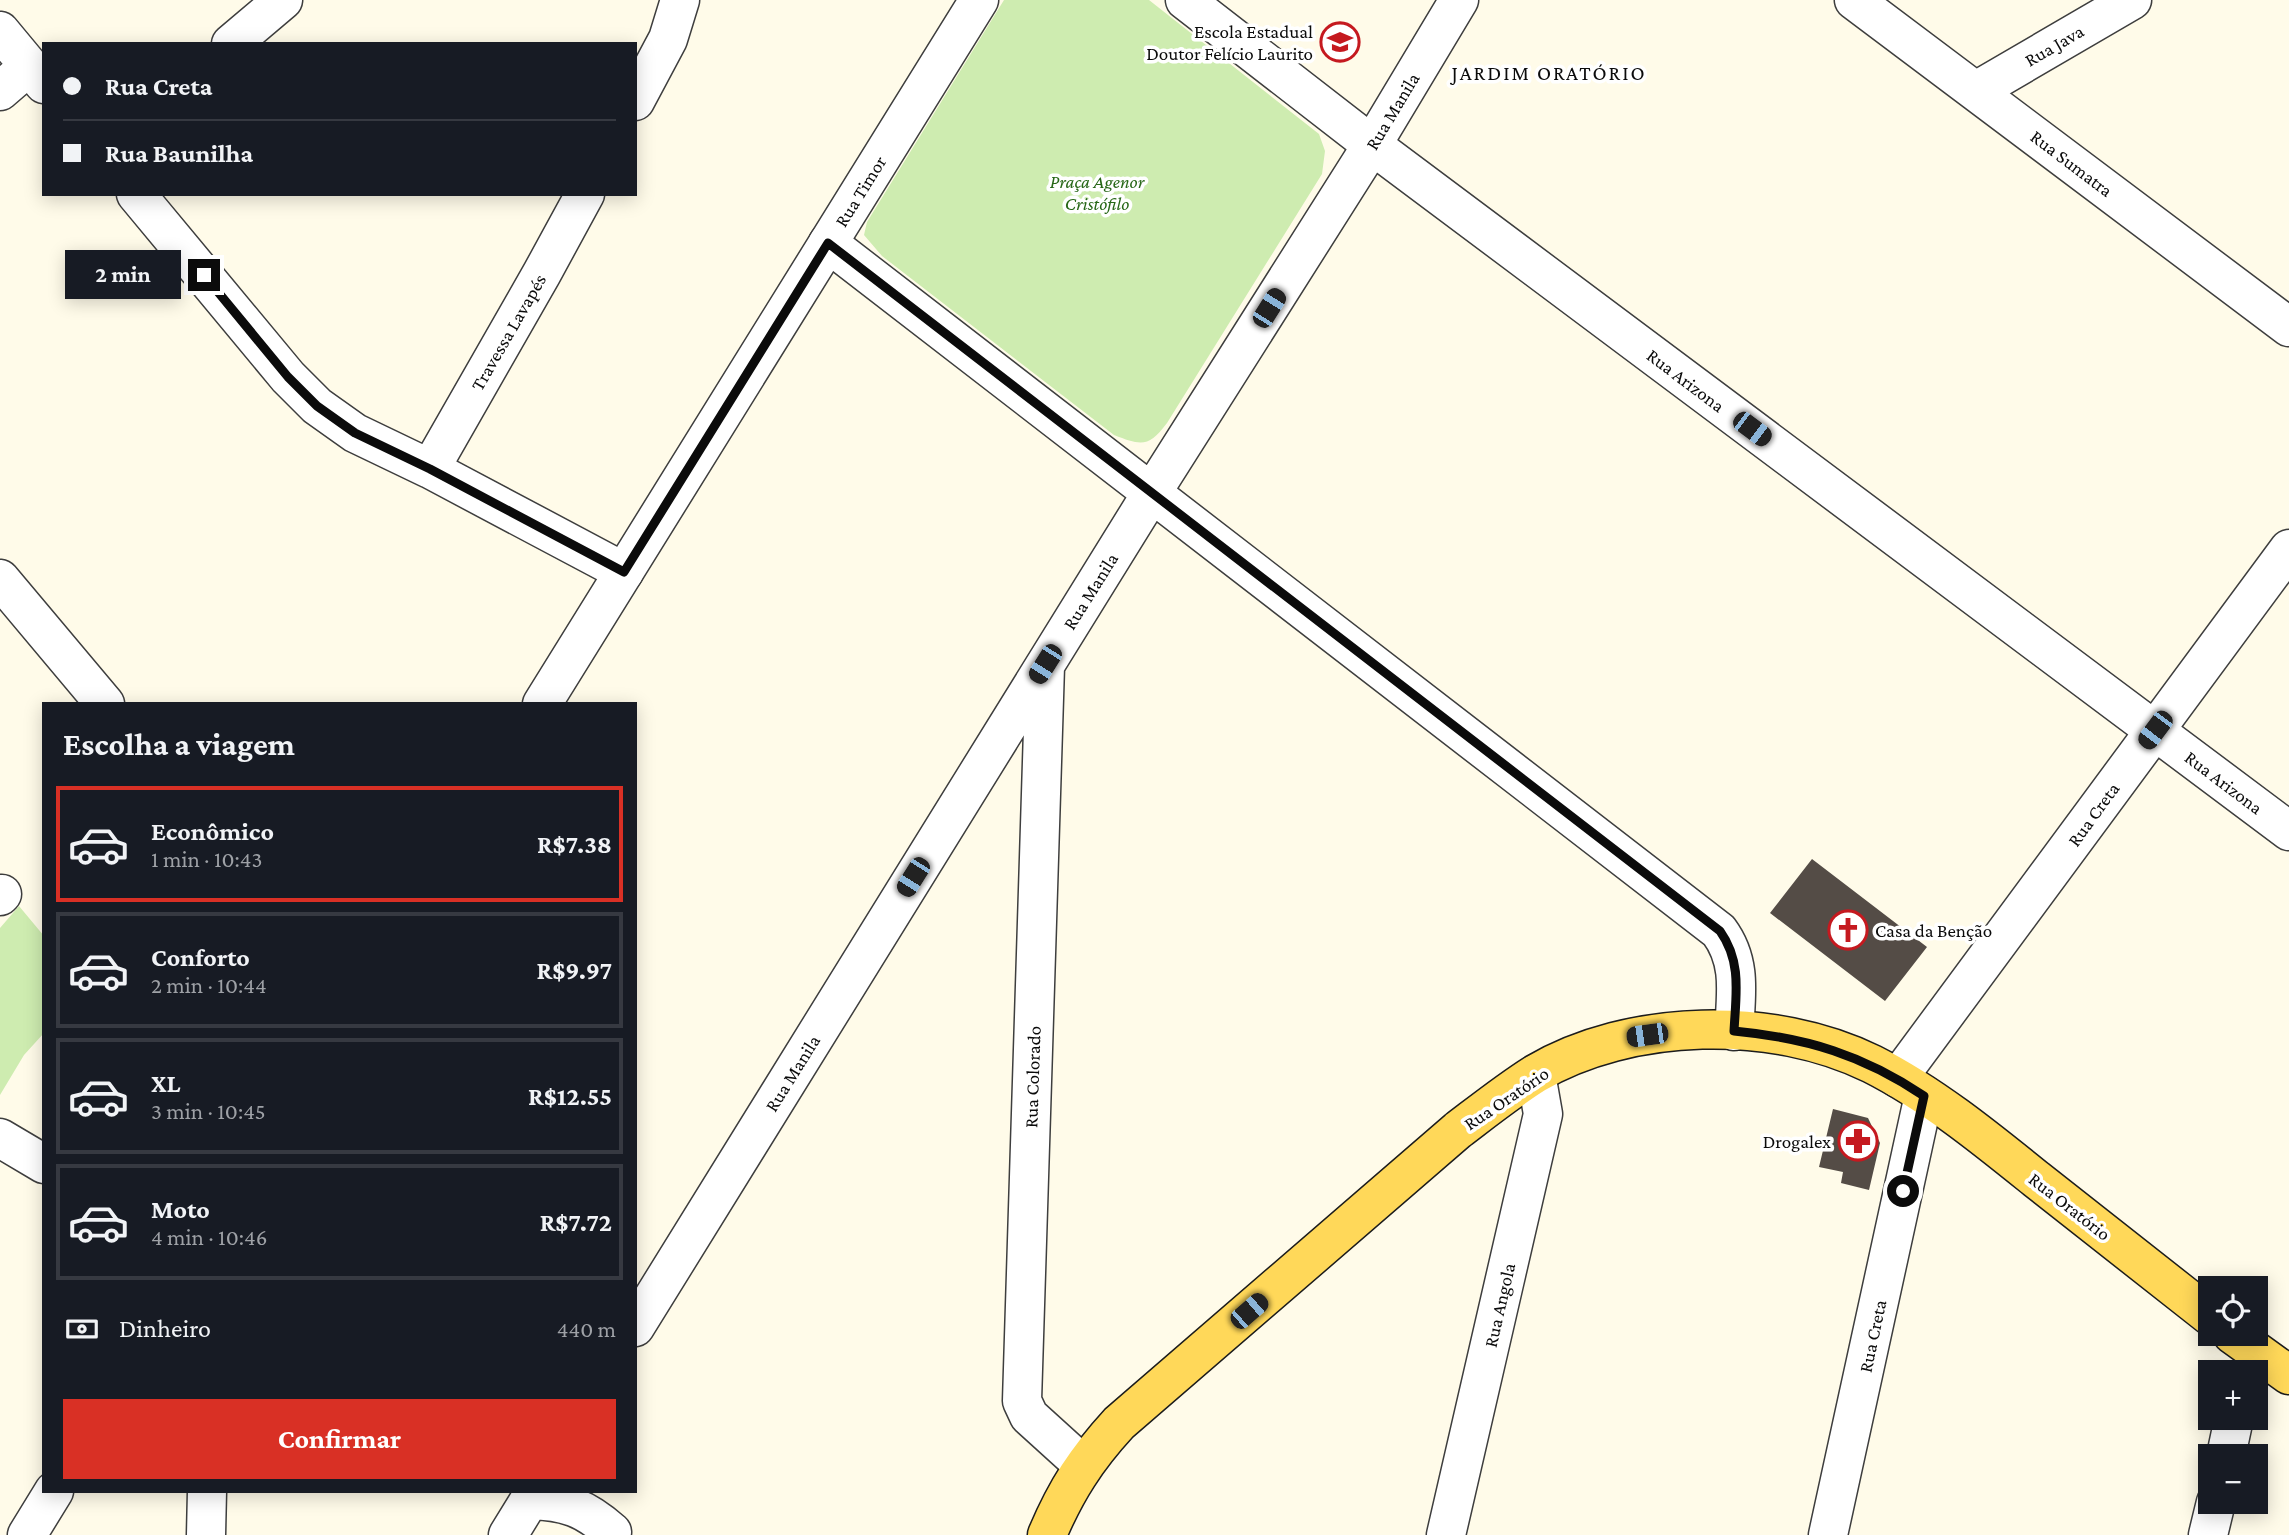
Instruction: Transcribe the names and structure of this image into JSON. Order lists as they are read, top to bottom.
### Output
{
  "streets": {
    "main road": ["Rua Oratório"],
    "street": [
      "Rua Java",
      "Rua Manila",
      "Rua Sumatra",
      "Rua Timor",
      "Travessa Lavapés",
      "Rua Arizona",
      "Rua Creta",
      "Rua Colorado",
      "Rua Angola"
    ]
  },
  "crossings": [
    ["Rua Java", "Rua Sumatra"],
    ["Rua Manila", "Rua Arizona"],
    ["Rua Manila", "Rua Colorado"],
    ["Rua Arizona", "Rua Creta"],
    ["Rua Creta", "Rua Oratório"],
    ["Rua Colorado", "Rua Oratório"],
    ["Rua Oratório", "Rua Angola"]
  ],
  "districts": ["JARDIM ORATÓRIO"],
  "parks": ["Praça Agenor Cristófilo"],
  "places": {
    "school or university": ["Escola Estadual Doutor Felício Laurito"],
    "church": ["Casa da Benção"],
    "pharmacy": ["Drogalex"]
  },
  "page": {
    "banner": ["Rua Creta", "Rua Baunilha"],
    "bubble": "2 min",
    "heading": "Escolha a viagem",
    "list": [
      {
        "name": "Econômico",
        "note": "1 min · 10:43",
        "value": "R$7.38"
      },
      {
        "name": "Conforto",
        "note": "2 min · 10:44",
        "value": "R$9.97"
      },
      {
        "name": "XL",
        "note": "3 min · 10:45",
        "value": "R$12.55"
      },
      {
        "name": "Moto",
        "note": "4 min · 10:46",
        "value": "R$7.72"
      }
    ],
    "map_buttons": ["+", "−"],
    "pay": ["Dinheiro", "440 m"],
    "buttons": "Confirmar"
  }
}
